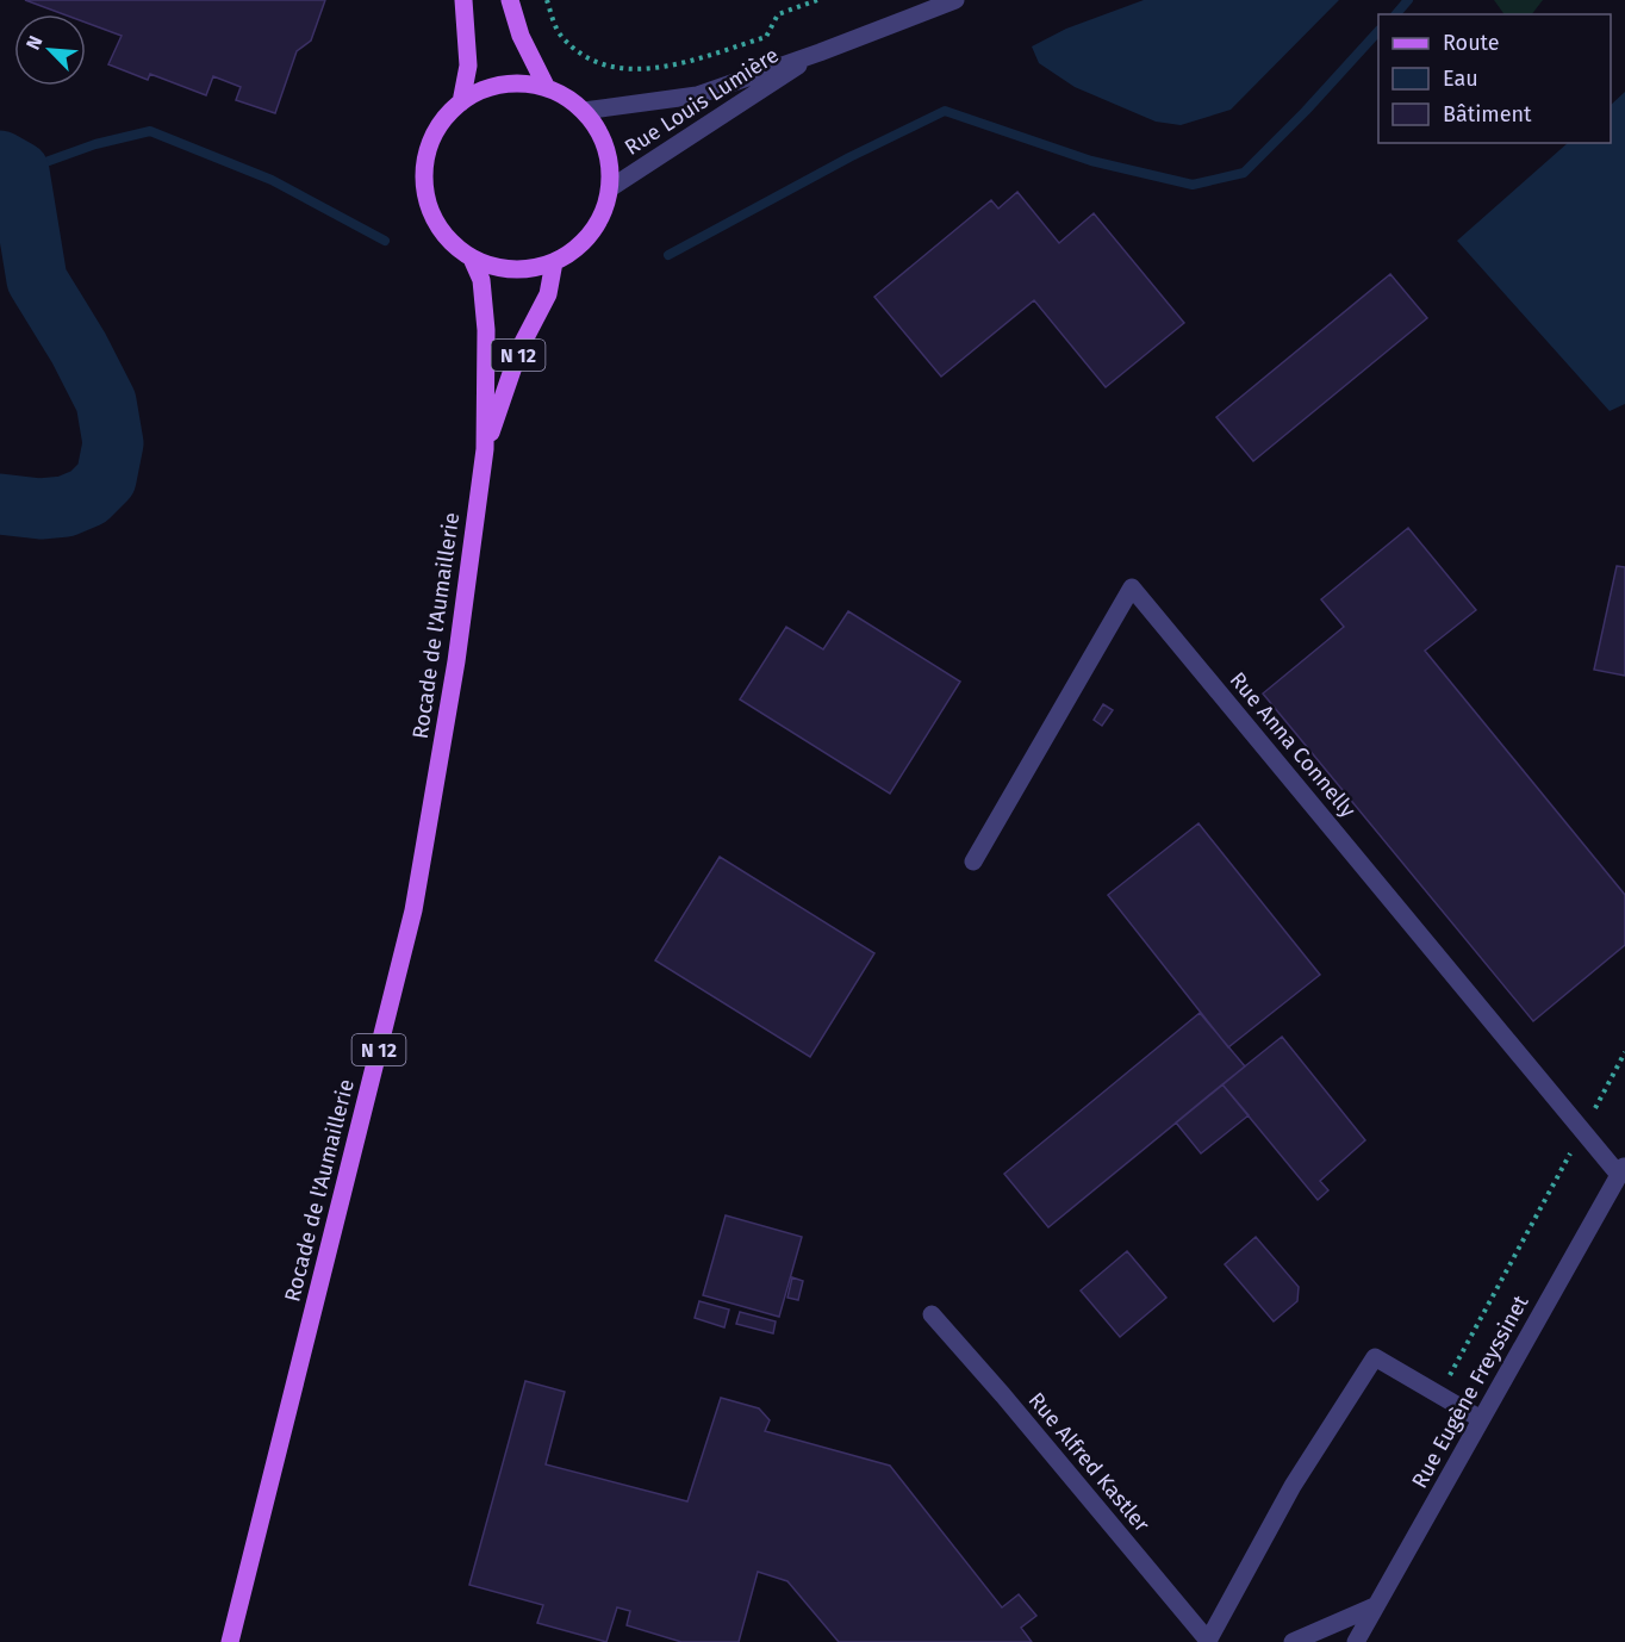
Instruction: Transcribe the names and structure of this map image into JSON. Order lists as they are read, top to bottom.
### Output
{
  "streets": {
    "main road": ["N 12", "Rocade de l'Aumaillerie"],
    "street": [
      "Rue Louis Lumière",
      "Rue Anna Connelly",
      "Rue Eugène Freyssinet",
      "Rue Alfred Kastler"
    ]
  },
  "crossings": [
    ["Rue Louis Lumière", "Rocade de l'Aumaillerie"],
    ["Rue Anna Connelly", "Rue Eugène Freyssinet"]
  ],
  "legend": ["Route", "Eau", "Bâtiment"],
  "north": "top left"
}
